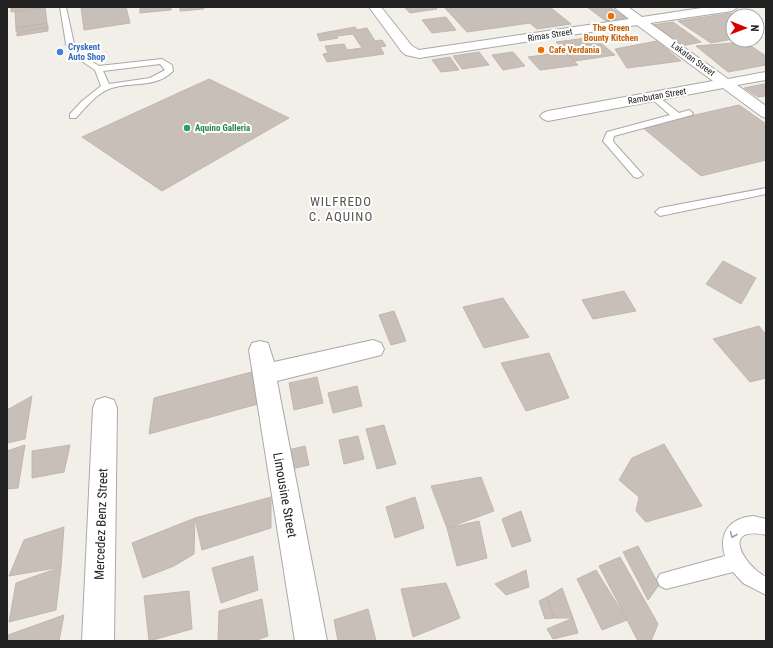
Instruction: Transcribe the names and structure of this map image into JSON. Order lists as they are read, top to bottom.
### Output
{
  "streets": {
    "street": [
      "Rimas Street",
      "Lakatan Street",
      "Rambutan Street",
      "Limousine Street",
      "Mercedez Benz Street"
    ]
  },
  "crossings": [
    ["Rimas Street", "Lakatan Street"],
    ["Lakatan Street", "Rambutan Street"]
  ],
  "districts": ["WILFREDO C. AQUINO"],
  "places": [
    "The Green Bounty Kitchen",
    "Cafe Verdania",
    "Cryskent Auto Shop",
    "Aquino Galleria"
  ],
  "north": "right"
}
